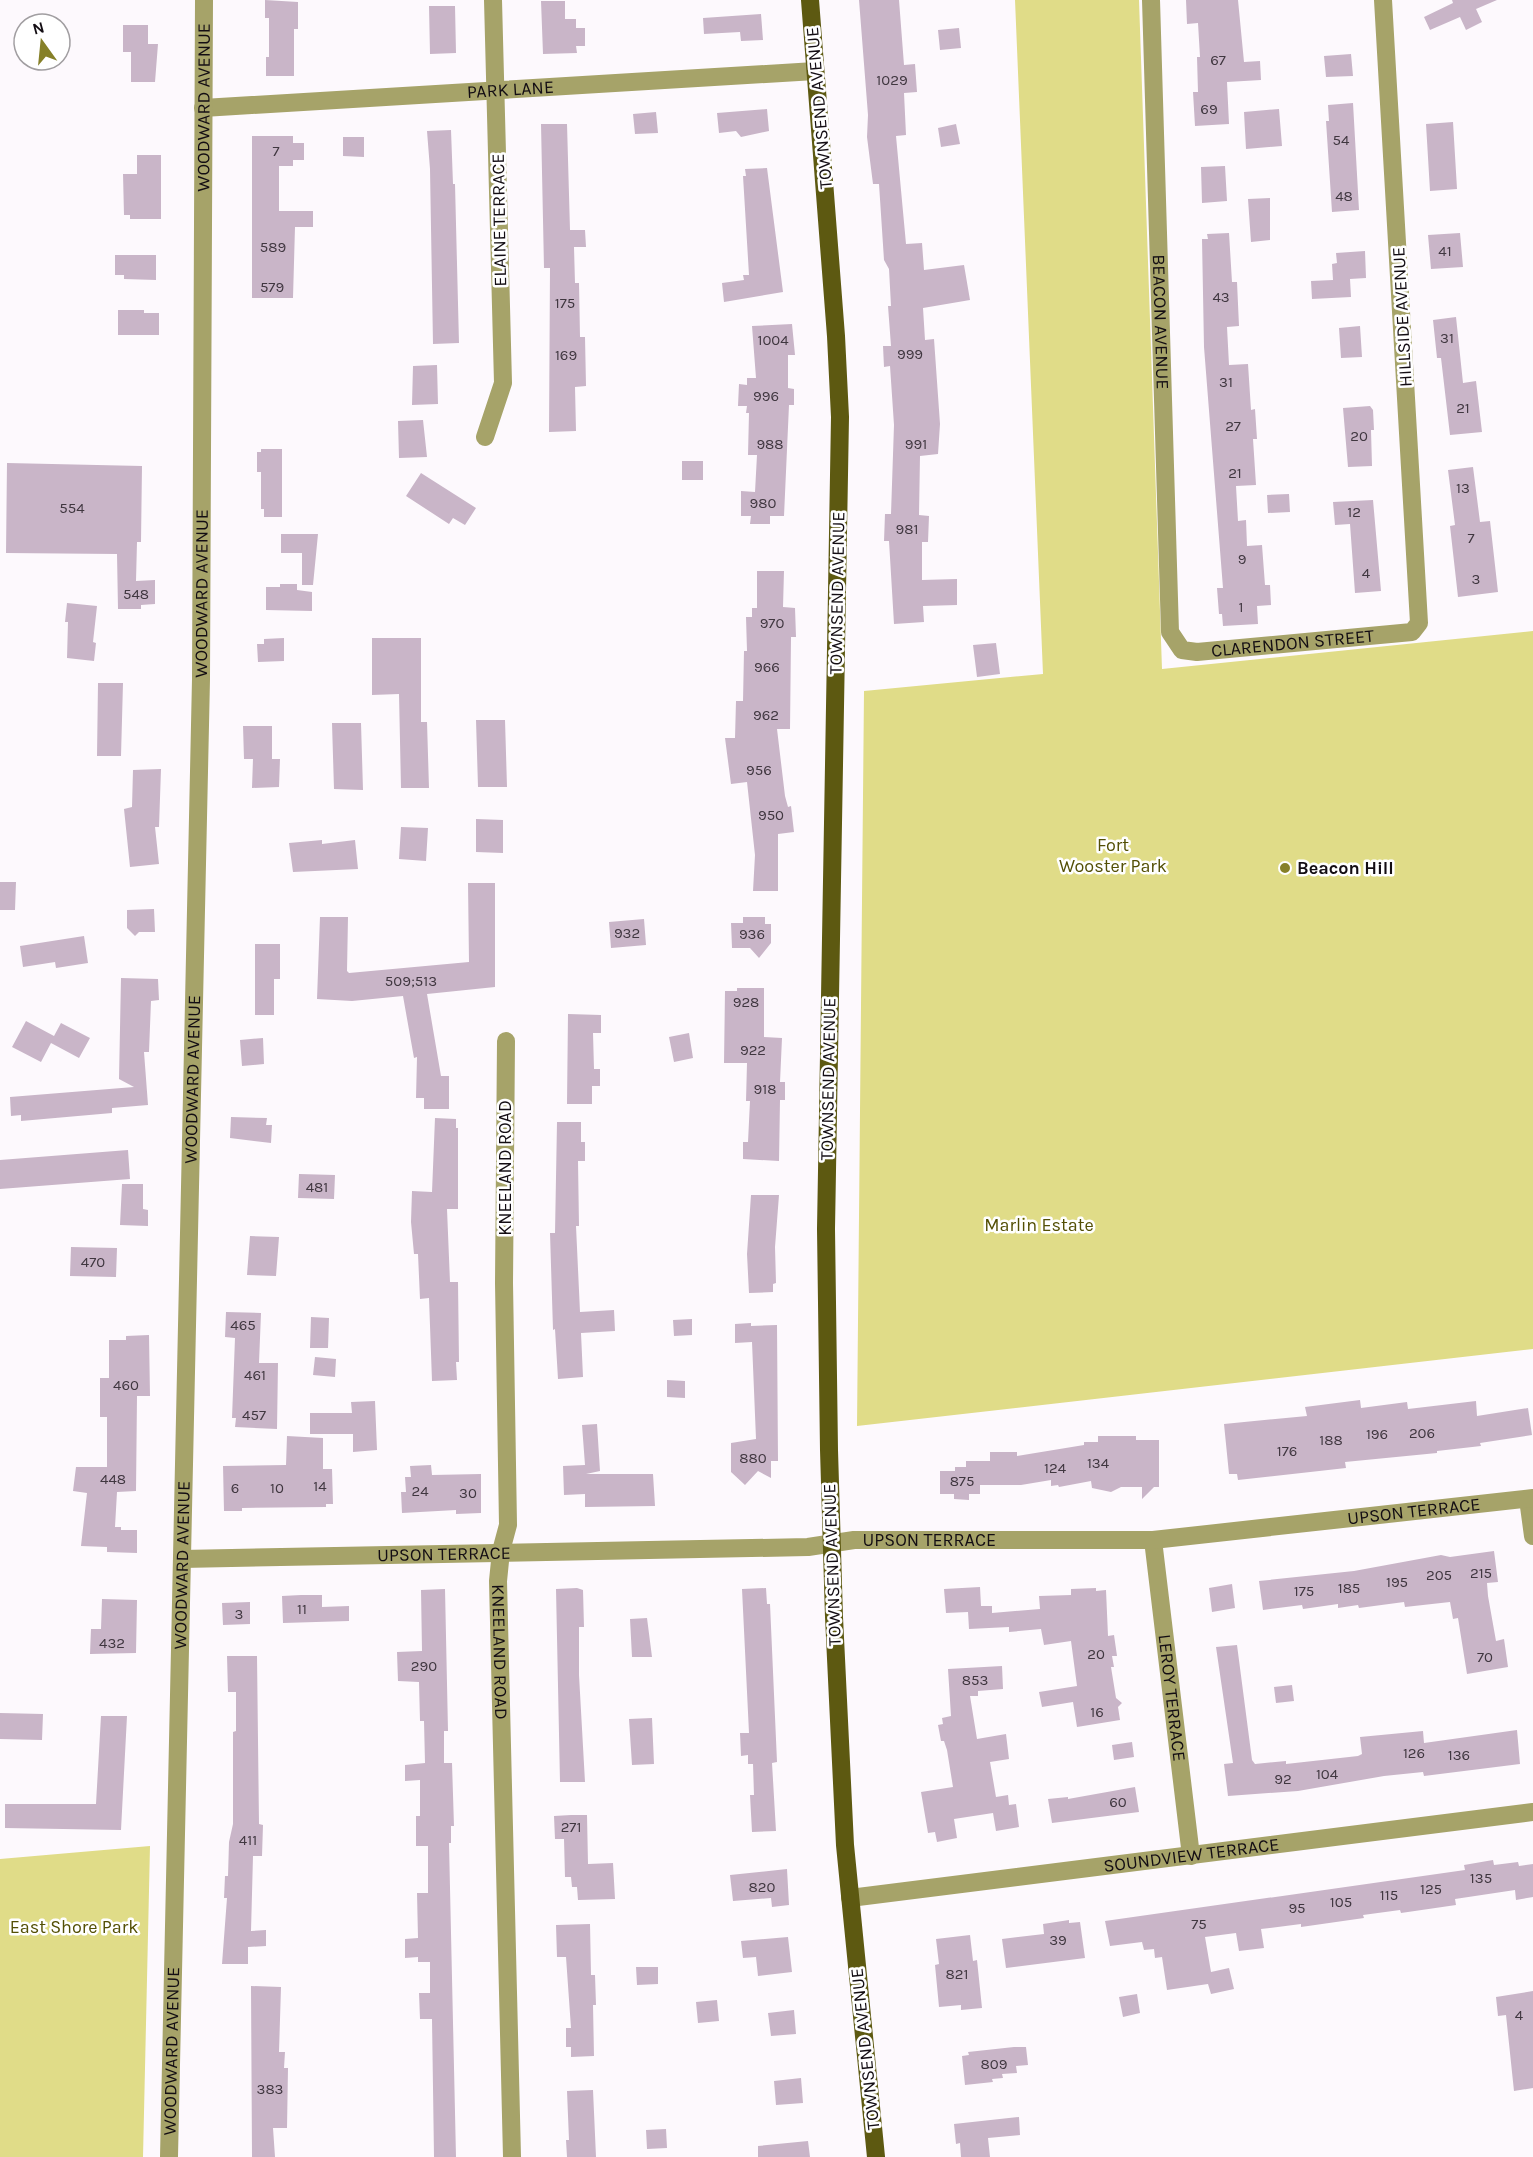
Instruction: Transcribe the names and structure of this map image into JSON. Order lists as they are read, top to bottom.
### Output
{
  "streets": {
    "main road": ["TOWNSEND AVENUE"],
    "street": [
      "PARK LANE",
      "WOODWARD AVENUE",
      "ELAINE TERRACE",
      "HILLSIDE AVENUE",
      "BEACON AVENUE",
      "CLARENDON STREET",
      "KNEELAND ROAD",
      "UPSON TERRACE",
      "LEROY TERRACE",
      "SOUNDVIEW TERRACE"
    ]
  },
  "crossings": [
    ["PARK LANE", "WOODWARD AVENUE"],
    ["PARK LANE", "TOWNSEND AVENUE"],
    ["PARK LANE", "ELAINE TERRACE"],
    ["WOODWARD AVENUE", "UPSON TERRACE"],
    ["TOWNSEND AVENUE", "UPSON TERRACE"],
    ["TOWNSEND AVENUE", "SOUNDVIEW TERRACE"],
    ["HILLSIDE AVENUE", "CLARENDON STREET"],
    ["BEACON AVENUE", "CLARENDON STREET"],
    ["KNEELAND ROAD", "UPSON TERRACE"],
    ["UPSON TERRACE", "LEROY TERRACE"],
    ["LEROY TERRACE", "SOUNDVIEW TERRACE"]
  ],
  "parks": ["Fort Wooster Park", "Marlin Estate", "East Shore Park"],
  "places": ["Beacon Hill"],
  "house_numbers": [
    "67",
    "1029",
    "69",
    "54",
    "7",
    "48",
    "589",
    "41",
    "579",
    "43",
    "175",
    "31",
    "1004",
    "999",
    "169",
    "31",
    "996",
    "21",
    "27",
    "20",
    "988",
    "991",
    "21",
    "13",
    "980",
    "554",
    "12",
    "981",
    "7",
    "9",
    "4",
    "3",
    "548",
    "1",
    "970",
    "966",
    "962",
    "956",
    "950",
    "932",
    "936",
    "509;513",
    "928",
    "922",
    "918",
    "481",
    "470",
    "465",
    "461",
    "460",
    "457",
    "206",
    "196",
    "188",
    "176",
    "880",
    "134",
    "124",
    "448",
    "875",
    "14",
    "6",
    "10",
    "24",
    "30",
    "215",
    "205",
    "195",
    "185",
    "175",
    "11",
    "3",
    "432",
    "20",
    "70",
    "290",
    "853",
    "16",
    "126",
    "136",
    "104",
    "92",
    "60",
    "271",
    "411",
    "135",
    "820",
    "125",
    "115",
    "105",
    "95",
    "75",
    "39",
    "821",
    "4",
    "809",
    "383"
  ],
  "north": "top"
}
